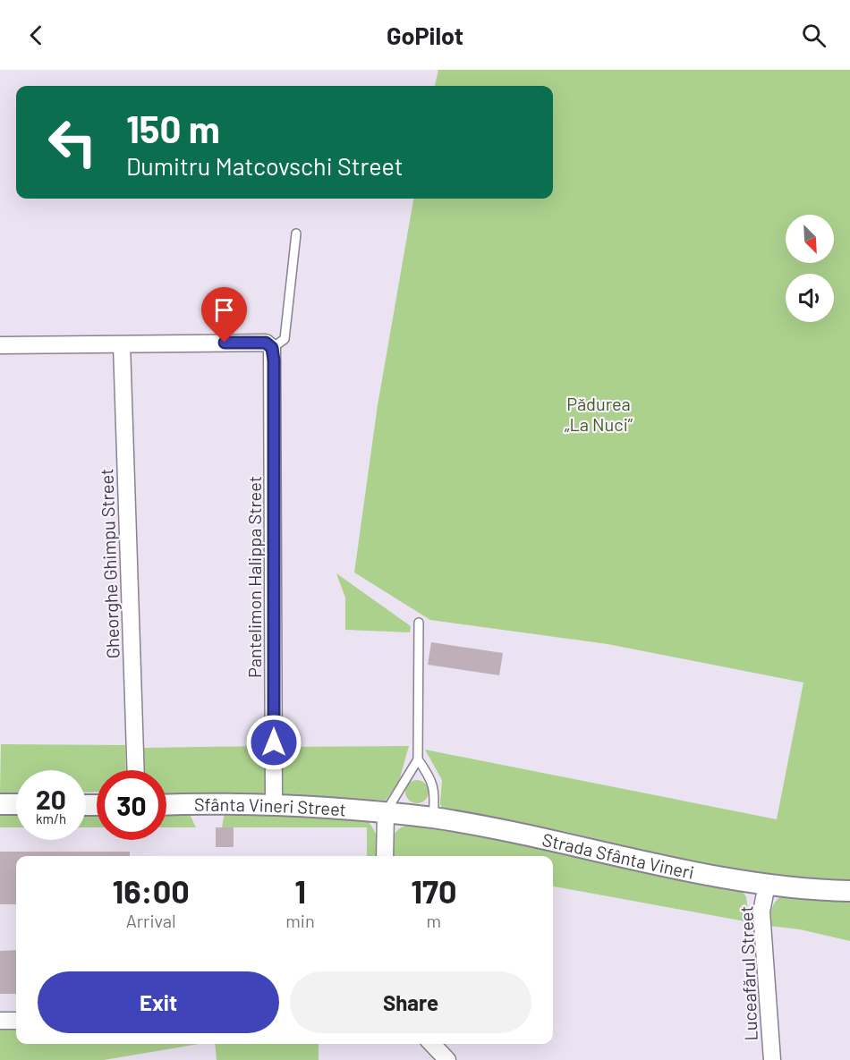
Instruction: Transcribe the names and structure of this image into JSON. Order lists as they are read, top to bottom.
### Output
{
  "streets": {
    "street": [
      "Gheorghe Ghimpu Street",
      "Pantelimon Halippa Street",
      "Sfânta Vineri Street",
      "Strada Sfânta Vineri",
      "Luceafărul Street"
    ]
  },
  "crossings": [
    ["Pantelimon Halippa Street", "Sfânta Vineri Street"],
    ["Sfânta Vineri Street", "Strada Sfânta Vineri"],
    ["Strada Sfânta Vineri", "Luceafărul Street"]
  ],
  "parks": ["Pădurea „La Nuci”"],
  "north": "bottom right",
  "page": {
    "header": "GoPilot",
    "turn": ["150 m", "Dumitru Matcovschi Street"],
    "speed": "20 km/h",
    "limit": "30",
    "eta": [
      "16:00",
      "Arrival",
      "1",
      "min",
      "170",
      "m"
    ],
    "buttons": ["Exit", "Share"]
  }
}
